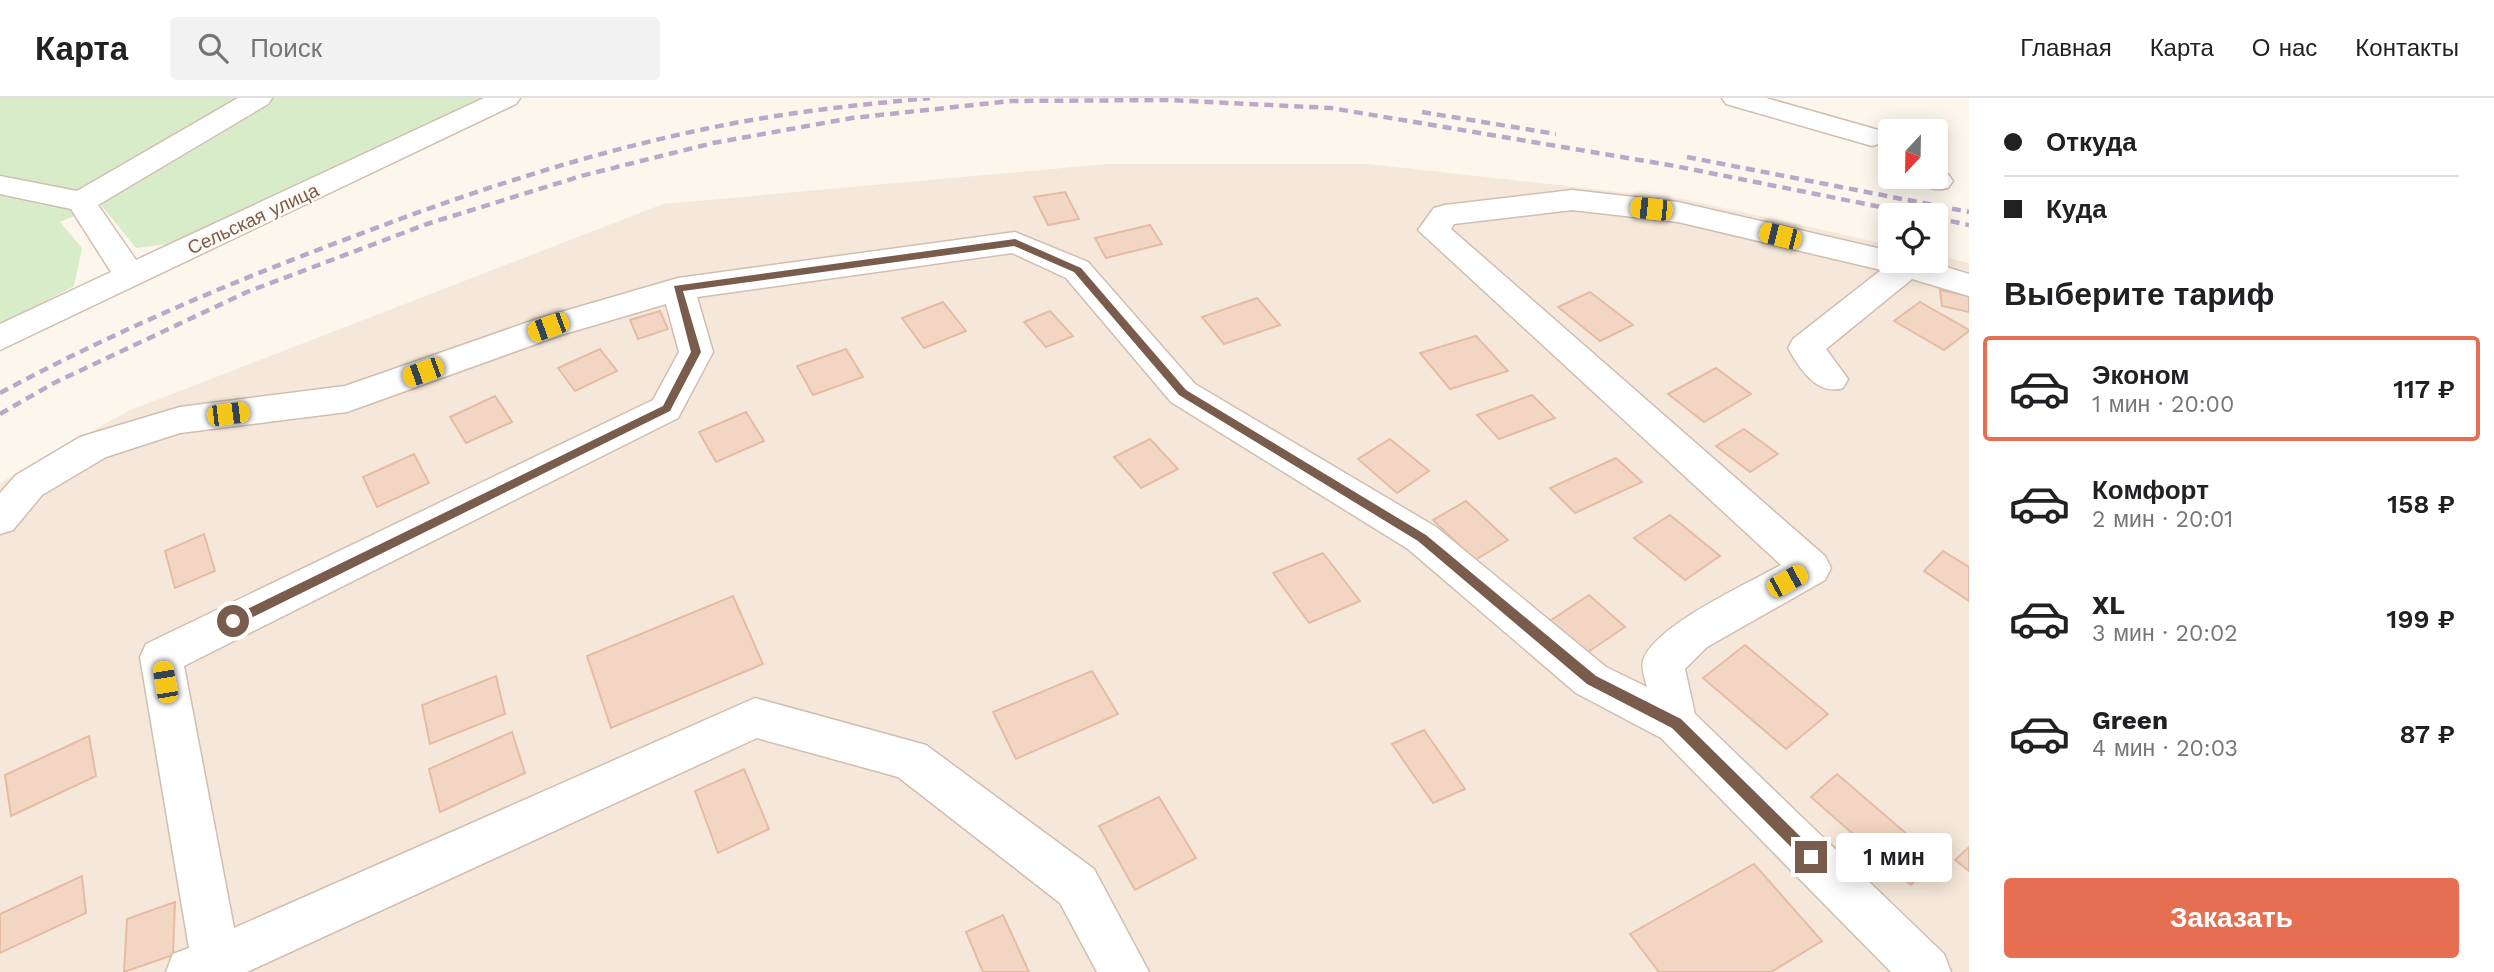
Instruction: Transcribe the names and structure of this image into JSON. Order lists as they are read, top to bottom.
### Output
{
  "streets": {
    "street": ["Сельская улица"]
  },
  "north": "bottom",
  "page": {
    "header": "Карта",
    "search": "Поиск",
    "nav": [
      "Главная",
      "Карта",
      "О нас",
      "Контакты"
    ],
    "banner": ["Откуда", "Куда"],
    "heading": "Выберите тариф",
    "list": [
      {
        "name": "Эконом",
        "note": "1 мин · 20:00",
        "value": "117 ₽"
      },
      {
        "name": "Комфорт",
        "note": "2 мин · 20:01",
        "value": "158 ₽"
      },
      {
        "name": "XL",
        "note": "3 мин · 20:02",
        "value": "199 ₽"
      },
      {
        "name": "Green",
        "note": "4 мин · 20:03",
        "value": "87 ₽"
      }
    ],
    "bubble": "1 мин",
    "buttons": "Заказать"
  }
}
